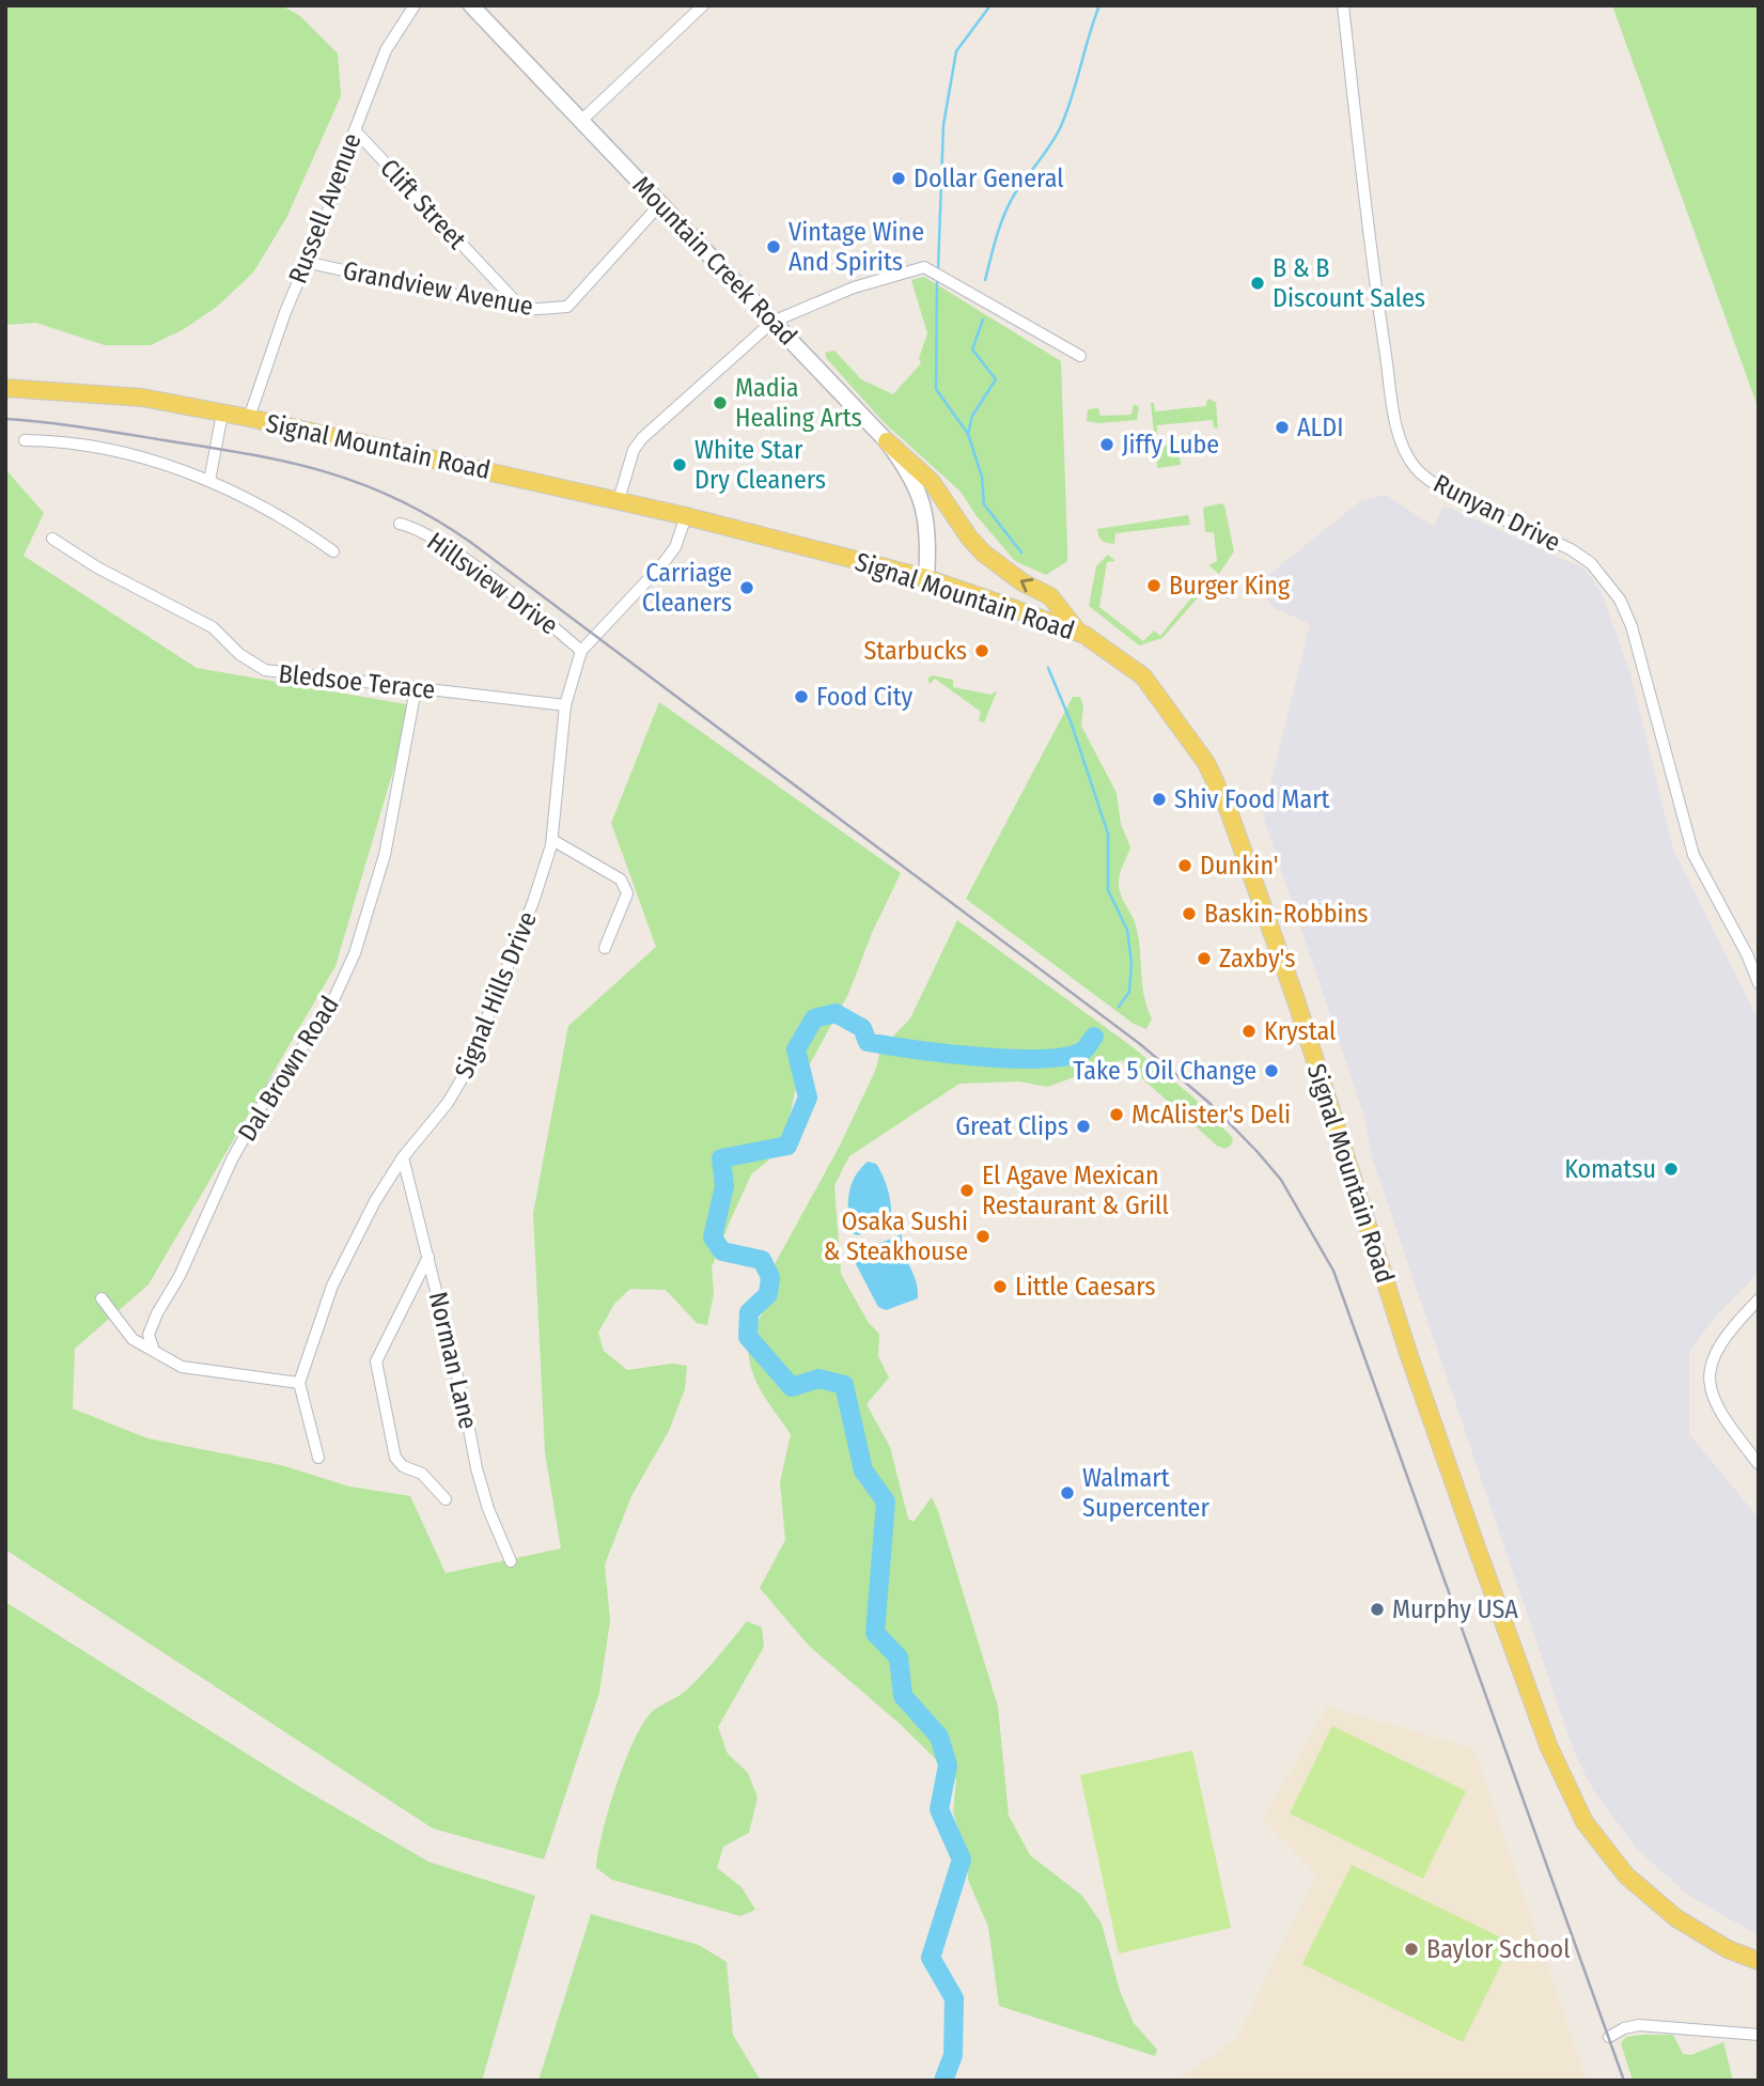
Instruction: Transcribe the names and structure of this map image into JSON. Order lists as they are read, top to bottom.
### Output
{
  "streets": {
    "main road": ["Mountain Creek Road", "Signal Mountain Road"],
    "street": [
      "Clift Street",
      "Russell Avenue",
      "Grandview Avenue",
      "Runyan Drive",
      "Hillsview Drive",
      "Bledsoe Terace",
      "Signal Hills Drive",
      "Dal Brown Road",
      "Norman Lane"
    ]
  },
  "crossings": [
    ["Clift Street", "Russell Avenue"],
    ["Clift Street", "Grandview Avenue"],
    ["Russell Avenue", "Grandview Avenue"],
    ["Russell Avenue", "Signal Mountain Road"],
    ["Mountain Creek Road", "Grandview Avenue"],
    ["Mountain Creek Road", "Signal Mountain Road"],
    ["Signal Mountain Road", "Signal Hills Drive"],
    ["Hillsview Drive", "Signal Hills Drive"],
    ["Bledsoe Terace", "Signal Hills Drive"],
    ["Bledsoe Terace", "Dal Brown Road"],
    ["Signal Hills Drive", "Norman Lane"]
  ],
  "places": [
    "Dollar General",
    "Vintage Wine And Spirits",
    "B & B Discount Sales",
    "Madia Healing Arts",
    "ALDI",
    "Jiffy Lube",
    "White Star Dry Cleaners",
    "Burger King",
    "Carriage Cleaners",
    "Starbucks",
    "Food City",
    "Shiv Food Mart",
    "Dunkin'",
    "Baskin-Robbins",
    "Zaxby's",
    "Krystal",
    "Take 5 Oil Change",
    "McAlister's Deli",
    "Great Clips",
    "Komatsu",
    "El Agave Mexican Restaurant & Grill",
    "Osaka Sushi & Steakhouse",
    "Little Caesars",
    "Walmart Supercenter",
    "Murphy USA",
    "Baylor School"
  ]
}
